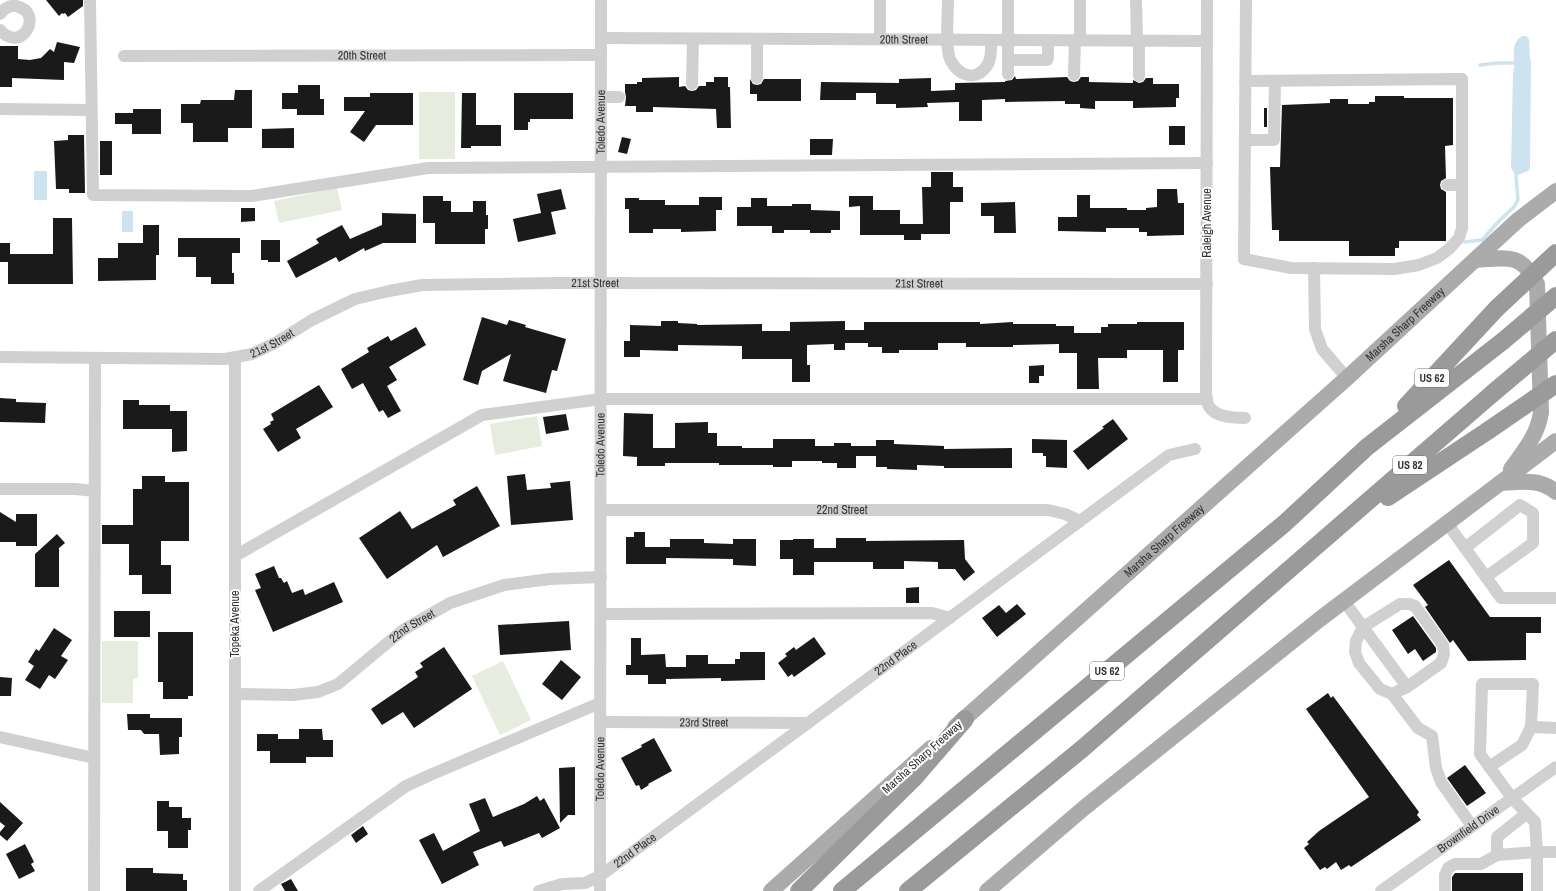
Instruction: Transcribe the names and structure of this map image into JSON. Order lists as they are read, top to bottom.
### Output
{
  "streets": {
    "highway": ["US 62", "US 82"],
    "main road": ["Marsha Sharp Freeway"],
    "street": [
      "20th Street",
      "Toledo Avenue",
      "Raleigh Avenue",
      "21st Street",
      "22nd Street",
      "Topeka Avenue",
      "22nd Place",
      "23rd Street",
      "Brownfield Drive"
    ]
  },
  "crossings": [
    ["20th Street", "Toledo Avenue"],
    ["20th Street", "Raleigh Avenue"],
    ["Toledo Avenue", "21st Street"],
    ["Toledo Avenue", "22nd Street"],
    ["Toledo Avenue", "22nd Place"],
    ["Toledo Avenue", "23rd Street"],
    ["Raleigh Avenue", "21st Street"],
    ["21st Street", "Topeka Avenue"],
    ["22nd Street", "Topeka Avenue"],
    ["22nd Street", "22nd Place"],
    ["22nd Place", "23rd Street"]
  ]
}
